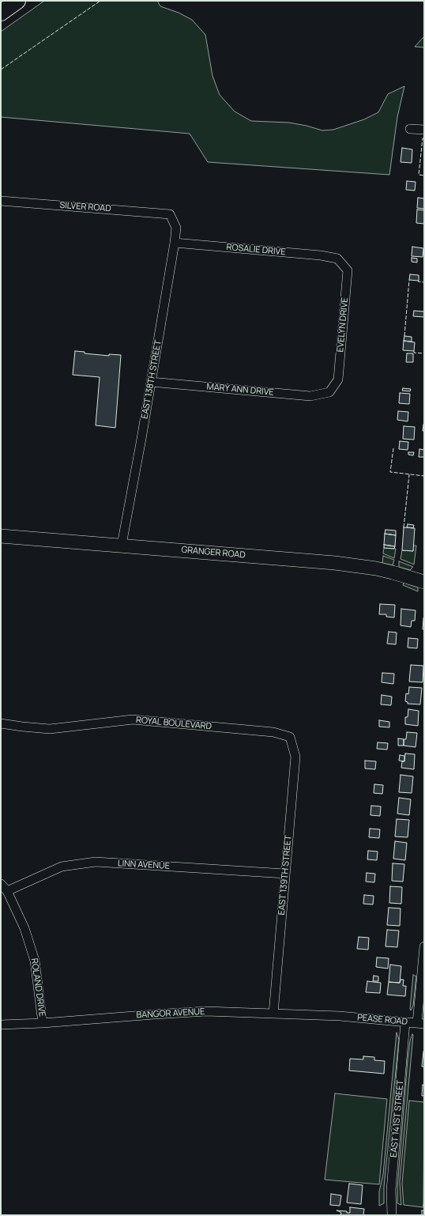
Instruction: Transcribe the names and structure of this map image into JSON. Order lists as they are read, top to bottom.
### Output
{
  "streets": {
    "main road": ["GRANGER ROAD"],
    "street": [
      "SILVER ROAD",
      "ROSALIE DRIVE",
      "EVELYN DRIVE",
      "EAST 138TH STREET",
      "MARY ANN DRIVE",
      "ROYAL BOULEVARD",
      "LINN AVENUE",
      "EAST 139TH STREET",
      "ROLAND DRIVE",
      "BANGOR AVENUE",
      "PEASE ROAD",
      "EAST 141ST STREET"
    ]
  },
  "crossings": [
    ["SILVER ROAD", "EAST 138TH STREET"],
    ["ROSALIE DRIVE", "EVELYN DRIVE"],
    ["ROSALIE DRIVE", "EAST 138TH STREET"],
    ["EVELYN DRIVE", "MARY ANN DRIVE"],
    ["EAST 138TH STREET", "MARY ANN DRIVE"],
    ["EAST 138TH STREET", "GRANGER ROAD"],
    ["ROYAL BOULEVARD", "EAST 139TH STREET"],
    ["LINN AVENUE", "EAST 139TH STREET"],
    ["LINN AVENUE", "ROLAND DRIVE"],
    ["EAST 139TH STREET", "BANGOR AVENUE"],
    ["ROLAND DRIVE", "BANGOR AVENUE"],
    ["BANGOR AVENUE", "PEASE ROAD"],
    ["PEASE ROAD", "EAST 141ST STREET"]
  ]
}
